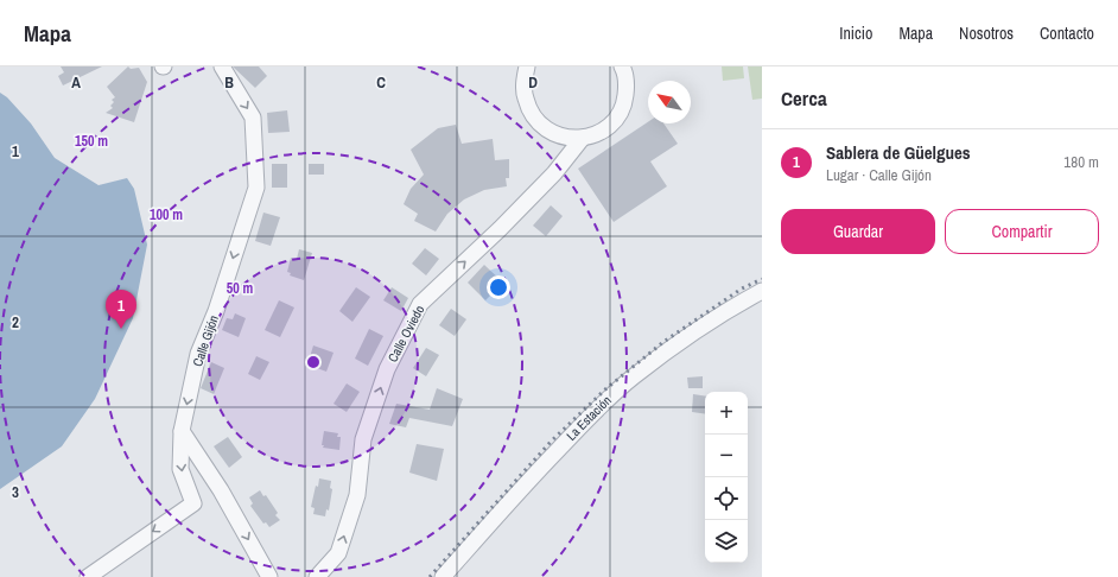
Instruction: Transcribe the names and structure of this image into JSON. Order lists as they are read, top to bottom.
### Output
{
  "streets": {
    "street": ["Calle Oviedo", "Calle Gijón", "La Estación"]
  },
  "one_way": ["Calle Oviedo", "Calle Gijón"],
  "north": "top left",
  "page": {
    "header": "Mapa",
    "nav": [
      "Inicio",
      "Mapa",
      "Nosotros",
      "Contacto"
    ],
    "heading": "Cerca",
    "list": [
      {
        "mark": "1",
        "name": "Sablera de Güelgues",
        "note": "Lugar · Calle Gijón",
        "value": "180 m"
      }
    ],
    "buttons": ["Guardar", "Compartir"],
    "pins": "1",
    "map_buttons": ["+", "−"]
  },
  "grid": {
    "columns": [
      "A",
      "B",
      "C",
      "D"
    ],
    "rows": ["1", "2", "3"]
  },
  "rings": ["150 m", "100 m", "50 m"]
}
